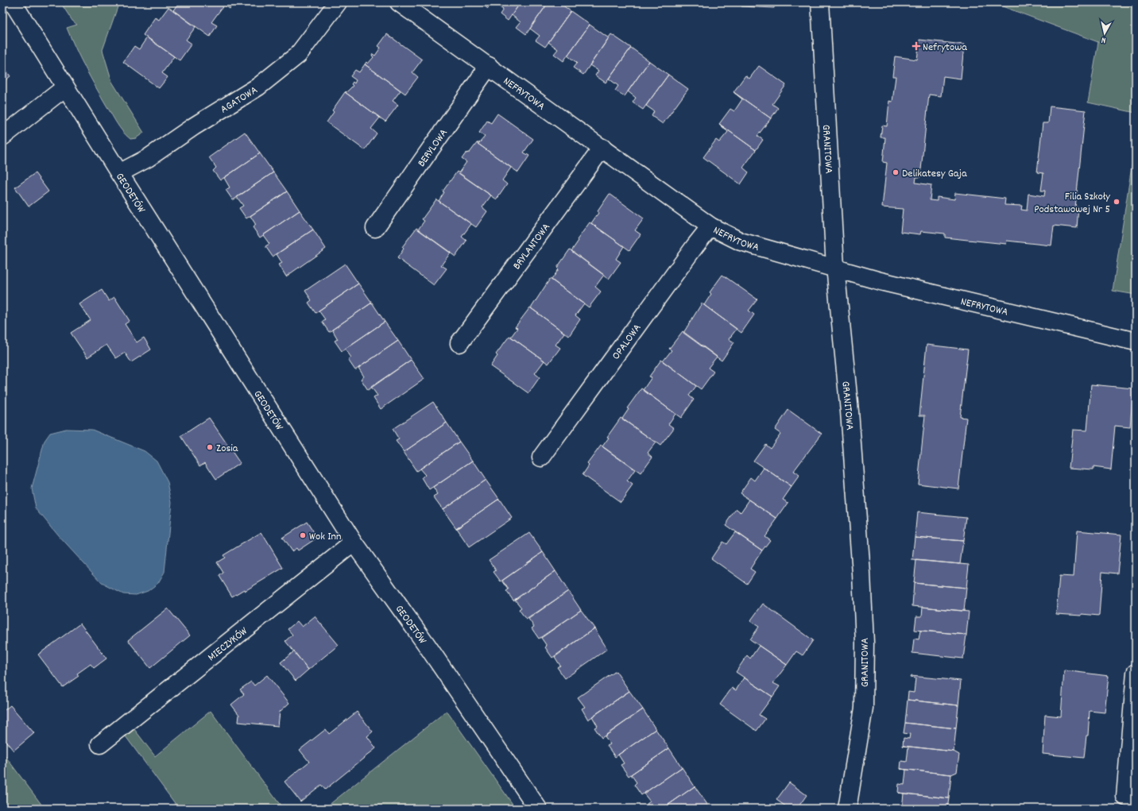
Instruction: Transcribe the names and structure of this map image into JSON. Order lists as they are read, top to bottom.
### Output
{
  "streets": {
    "street": [
      "NEFRYTOWA",
      "AGATOWA",
      "BERYLOWA",
      "GRANITOWA",
      "GEODETÓW",
      "BRYLANTOWA",
      "OPALOWA",
      "MIECZYKÓW"
    ]
  },
  "crossings": [
    ["NEFRYTOWA", "BERYLOWA"],
    ["NEFRYTOWA", "GRANITOWA"],
    ["NEFRYTOWA", "BRYLANTOWA"],
    ["NEFRYTOWA", "OPALOWA"],
    ["AGATOWA", "GEODETÓW"],
    ["GEODETÓW", "MIECZYKÓW"]
  ],
  "places": {
    "health": ["Nefrytowa"],
    "other": [
      "Delikatesy Gaja",
      "Filia Szkoły Podstawowej Nr 5",
      "Zosia",
      "Wok Inn"
    ]
  },
  "north": "bottom"
}
